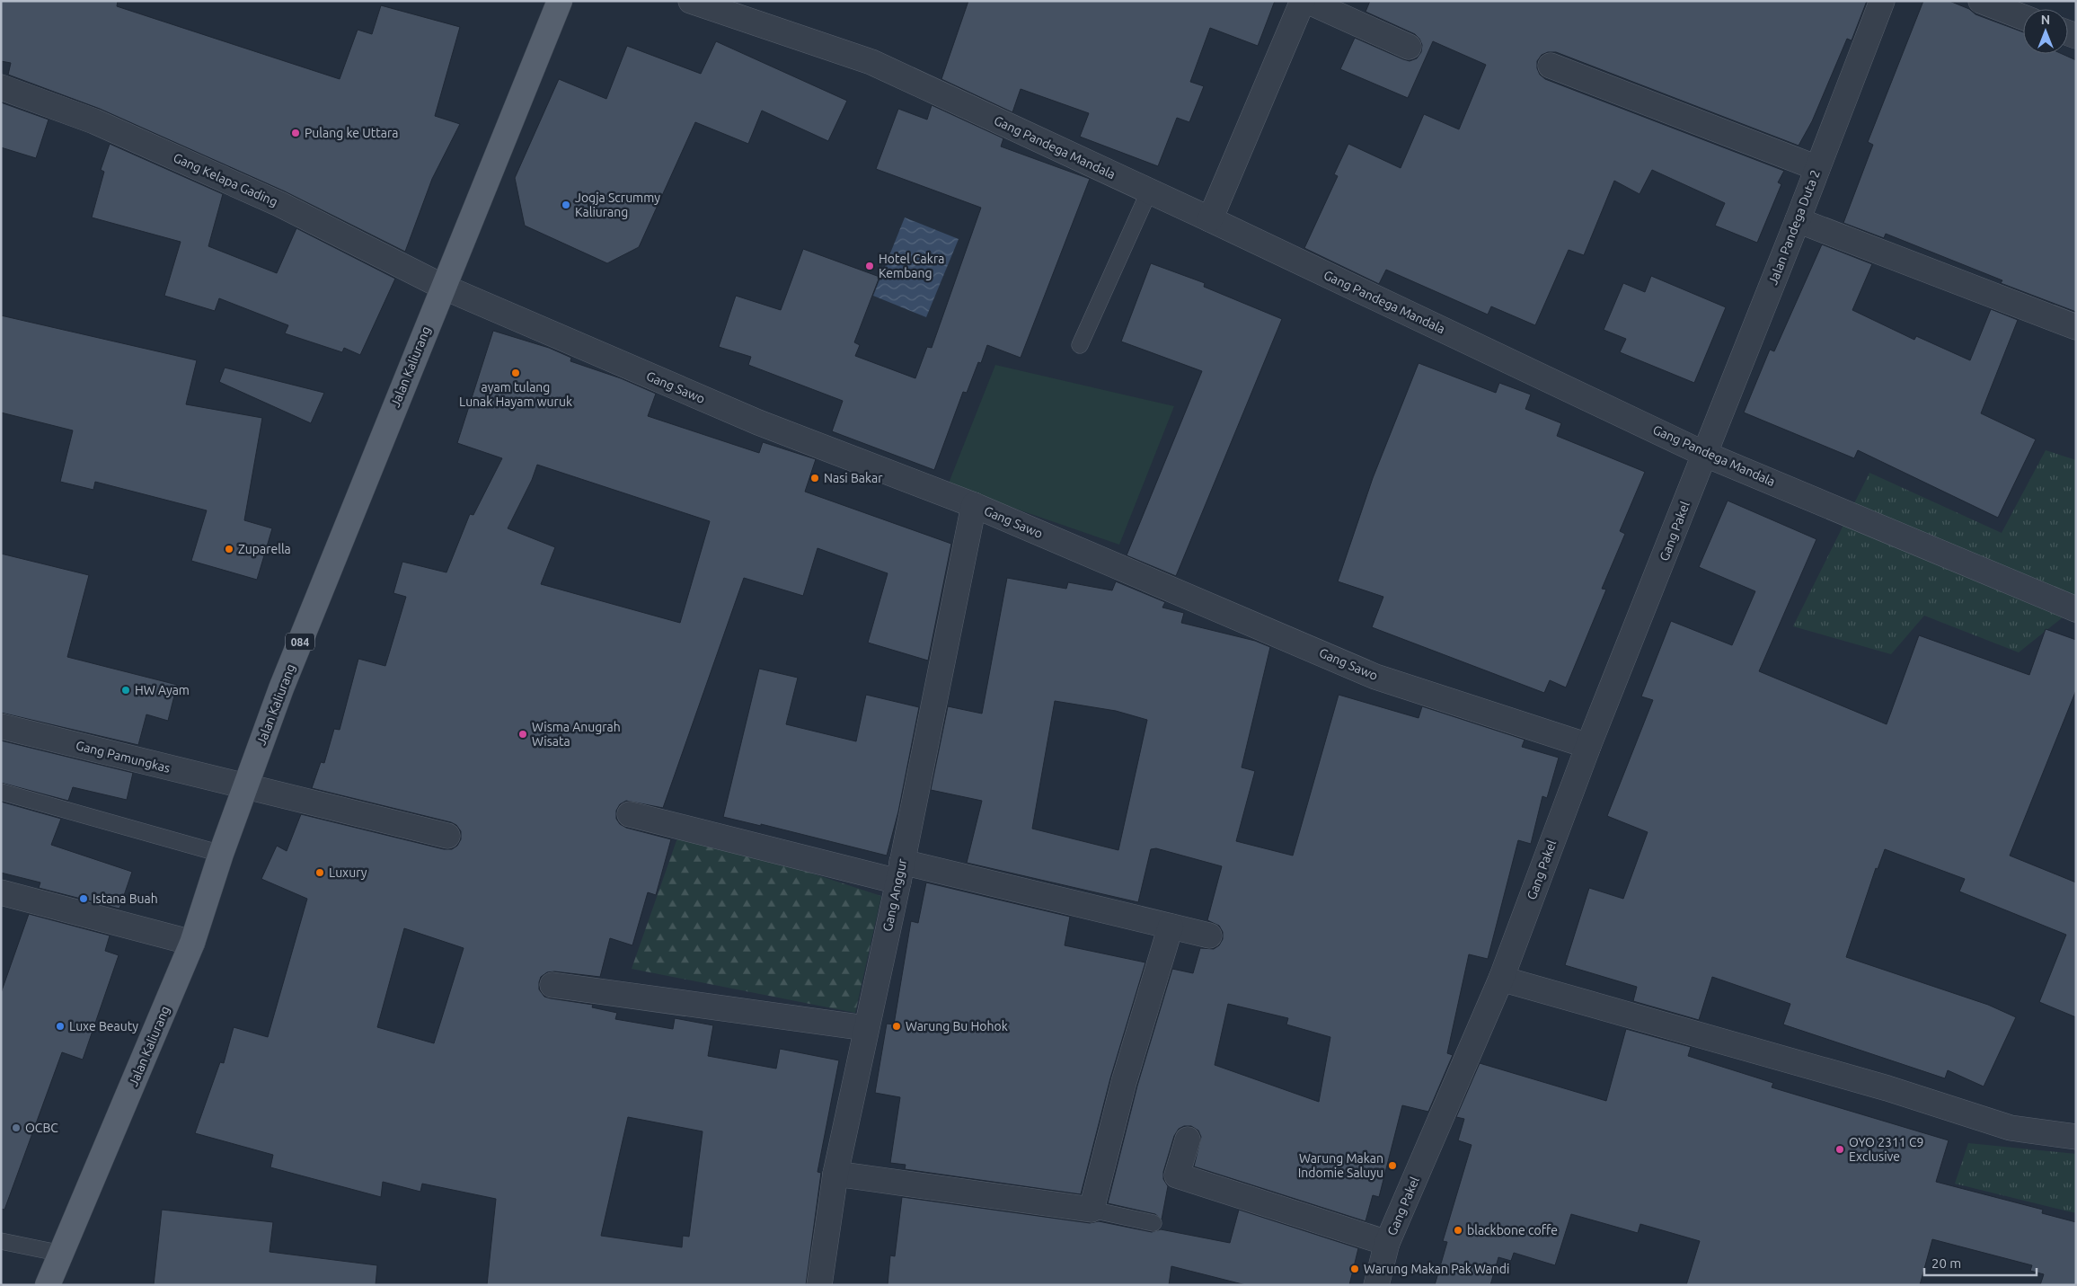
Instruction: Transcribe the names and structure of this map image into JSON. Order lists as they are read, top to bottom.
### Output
{
  "streets": {
    "main road": ["Jalan Kaliurang", "084"],
    "street": [
      "Gang Pandega Mandala",
      "Gang Kelapa Gading",
      "Jalan Pandega Duta 2",
      "Gang Sawo",
      "Gang Pakel",
      "Gang Pamungkas",
      "Gang Anggur"
    ]
  },
  "crossings": [
    ["Gang Pandega Mandala", "Jalan Pandega Duta 2"],
    ["Gang Pandega Mandala", "Gang Pakel"],
    ["Gang Kelapa Gading", "Jalan Kaliurang"],
    ["Gang Kelapa Gading", "Gang Sawo"],
    ["Jalan Pandega Duta 2", "Gang Pakel"],
    ["Jalan Kaliurang", "Gang Sawo"],
    ["Jalan Kaliurang", "Gang Pamungkas"],
    ["Gang Sawo", "Gang Pakel"],
    ["Gang Sawo", "Gang Anggur"]
  ],
  "places": [
    "Pulang ke Uttara",
    "Jogja Scrummy Kaliurang",
    "Hotel Cakra Kembang",
    "ayam tulang Lunak Hayam wuruk",
    "Nasi Bakar",
    "Zuparella",
    "HW Ayam",
    "Wisma Anugrah Wisata",
    "Luxury",
    "Istana Buah",
    "Luxe Beauty",
    "Warung Bu Hohok",
    "OCBC",
    "OYO 2311 C9 Exclusive",
    "Warung Makan Indomie Saluyu",
    "blackbone coffe",
    "Warung Makan Pak Wandi"
  ],
  "scale_bar": "20 m",
  "north": "top"
}
